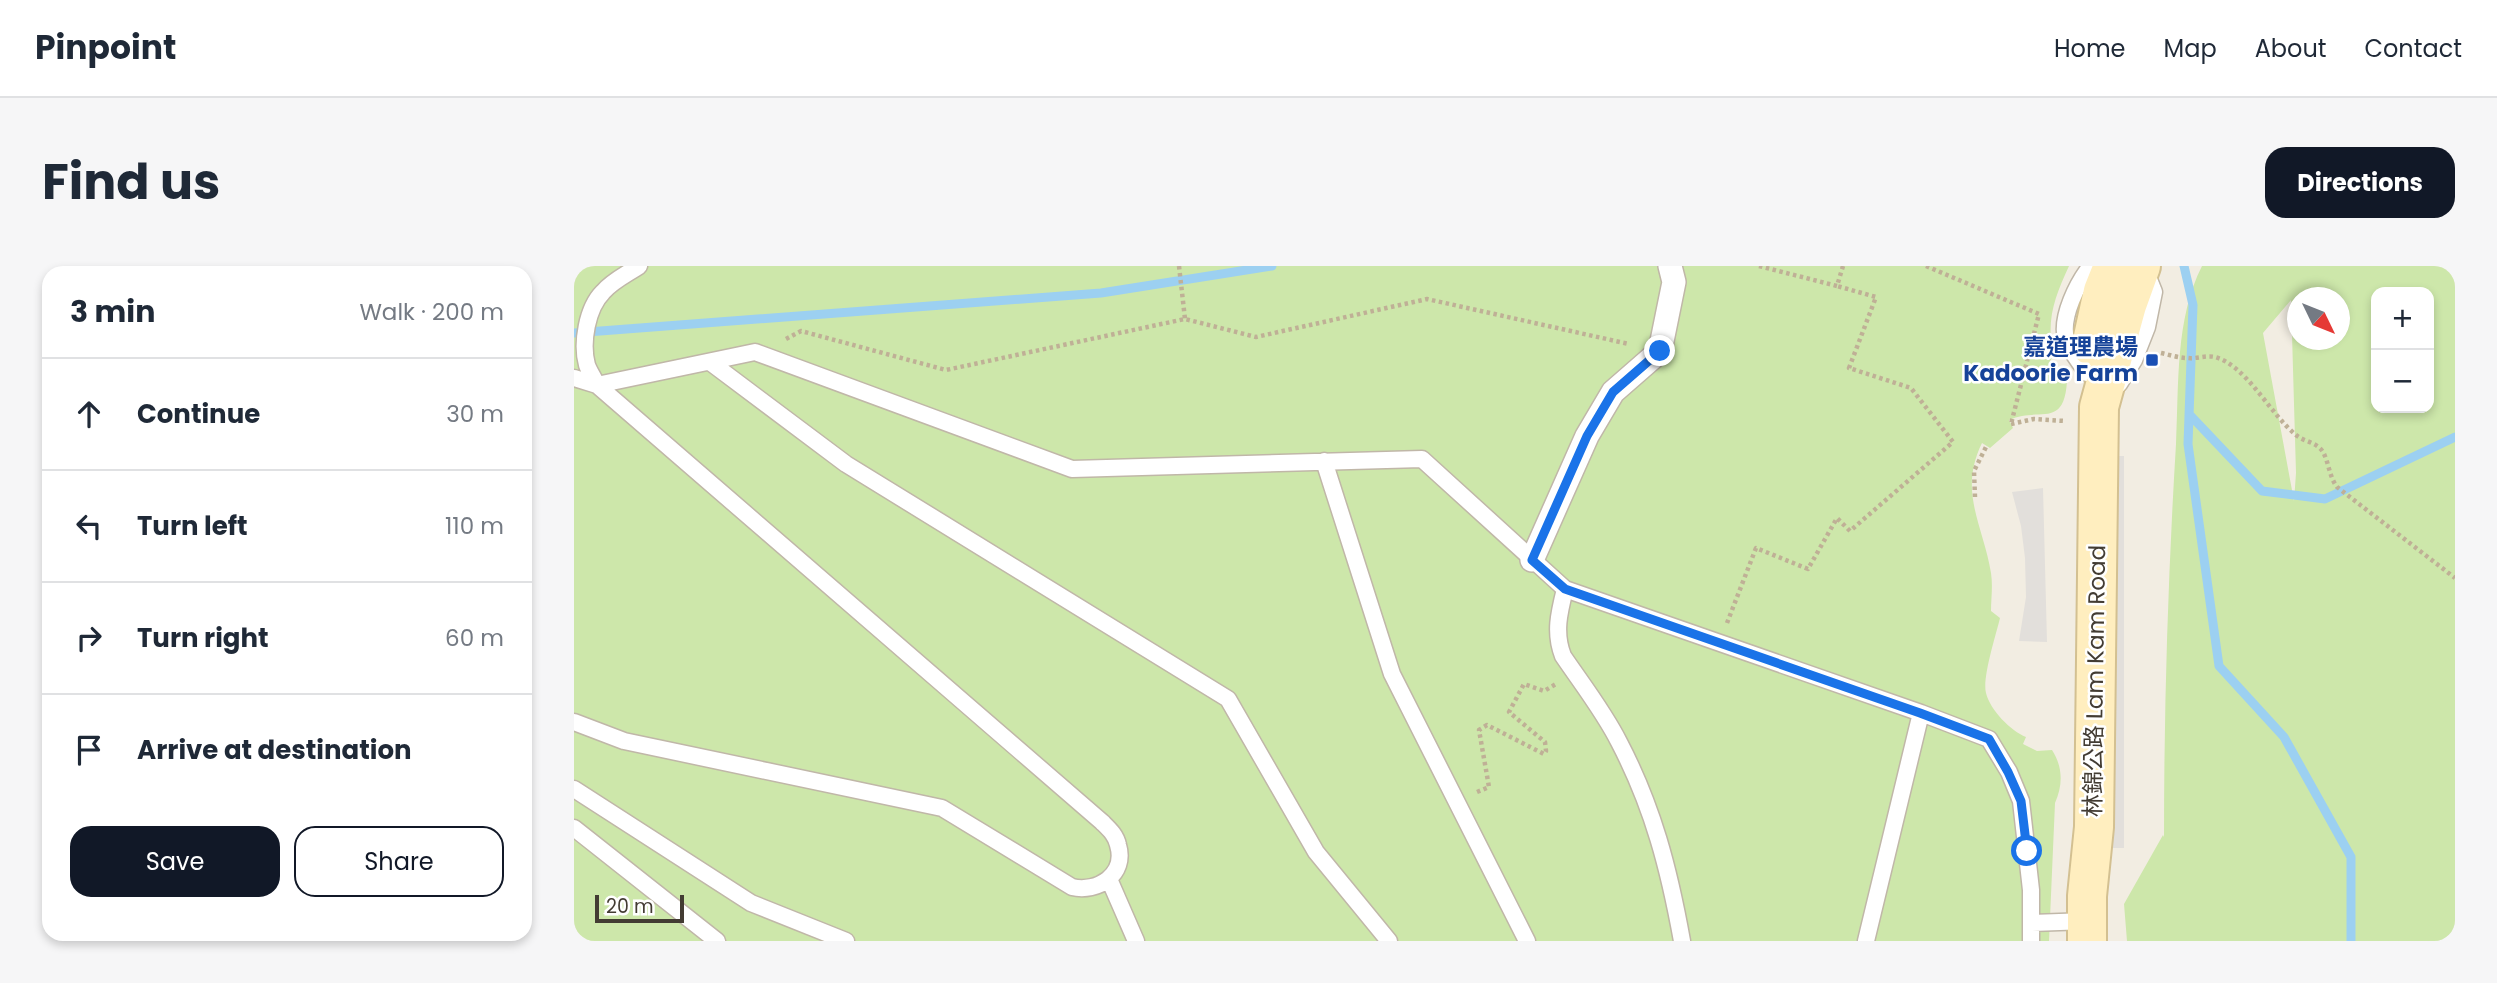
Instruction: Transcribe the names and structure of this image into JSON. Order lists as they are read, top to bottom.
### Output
{
  "streets": {
    "main road": ["林錦公路 Lam Kam Road"]
  },
  "places": {
    "transit": ["嘉道理農場 Kadoorie Farm"]
  },
  "scale_bar": "20 m",
  "north": "bottom right",
  "page": {
    "header": "Pinpoint",
    "nav": [
      "Home",
      "Map",
      "About",
      "Contact"
    ],
    "title": "Find us",
    "buttons": [
      "Directions",
      ["Save", "Share"]
    ],
    "heading": ["3 min", "Walk · 200 m"],
    "map_buttons": ["+", "−"],
    "list": [
      ["Continue", "30 m"],
      ["Turn left", "110 m"],
      ["Turn right", "60 m"],
      "Arrive at destination"
    ],
    "scale": "20 m"
  }
}
